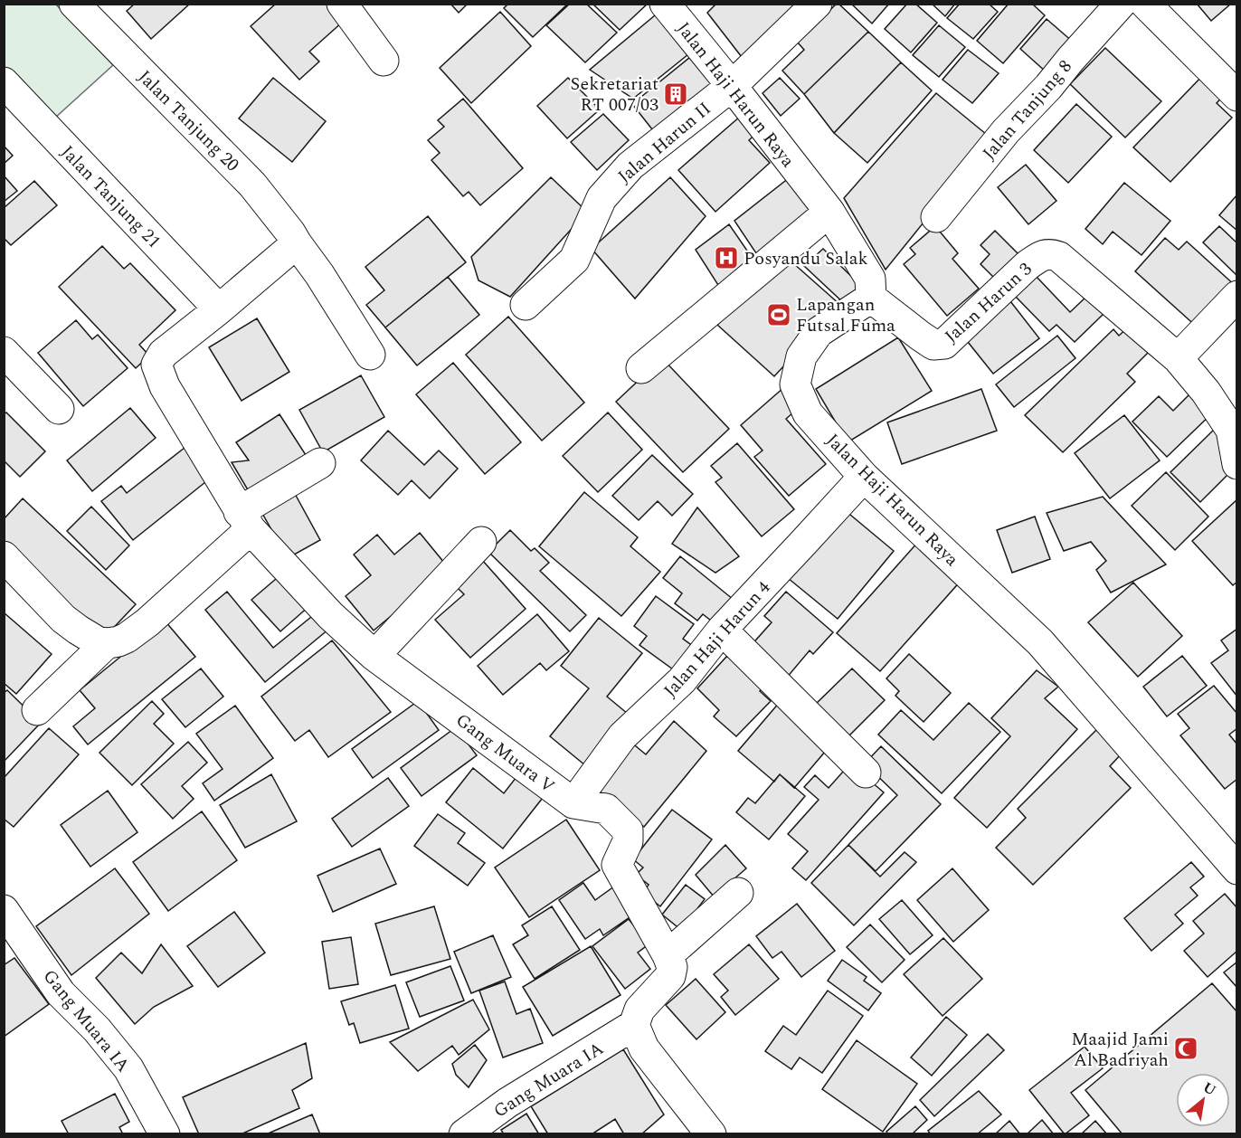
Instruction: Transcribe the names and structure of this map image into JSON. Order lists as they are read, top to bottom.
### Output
{
  "streets": {
    "street": [
      "Jalan Haji Harun Raya",
      "Jalan Tanjung 8",
      "Jalan Tanjung 20",
      "Jalan Harun II",
      "Jalan Tanjung 21",
      "Jalan Harun 3",
      "Jalan Haji Harun 4",
      "Gang Muara V",
      "Gang Muara IA"
    ]
  },
  "crossings": [
    ["Jalan Haji Harun Raya", "Jalan Harun II"],
    ["Jalan Haji Harun Raya", "Jalan Harun 3"],
    ["Jalan Haji Harun Raya", "Jalan Haji Harun 4"],
    ["Jalan Tanjung 21", "Gang Muara V"],
    ["Jalan Haji Harun 4", "Gang Muara V"]
  ],
  "places": {
    "building": ["Sekretariat RT 007/03"],
    "hospital": ["Posyandu Salak"],
    "sports": ["Lapangan Futsal Fuma"],
    "mosque": ["Maajid Jami Al Badriyah"]
  },
  "north": "top right"
}
